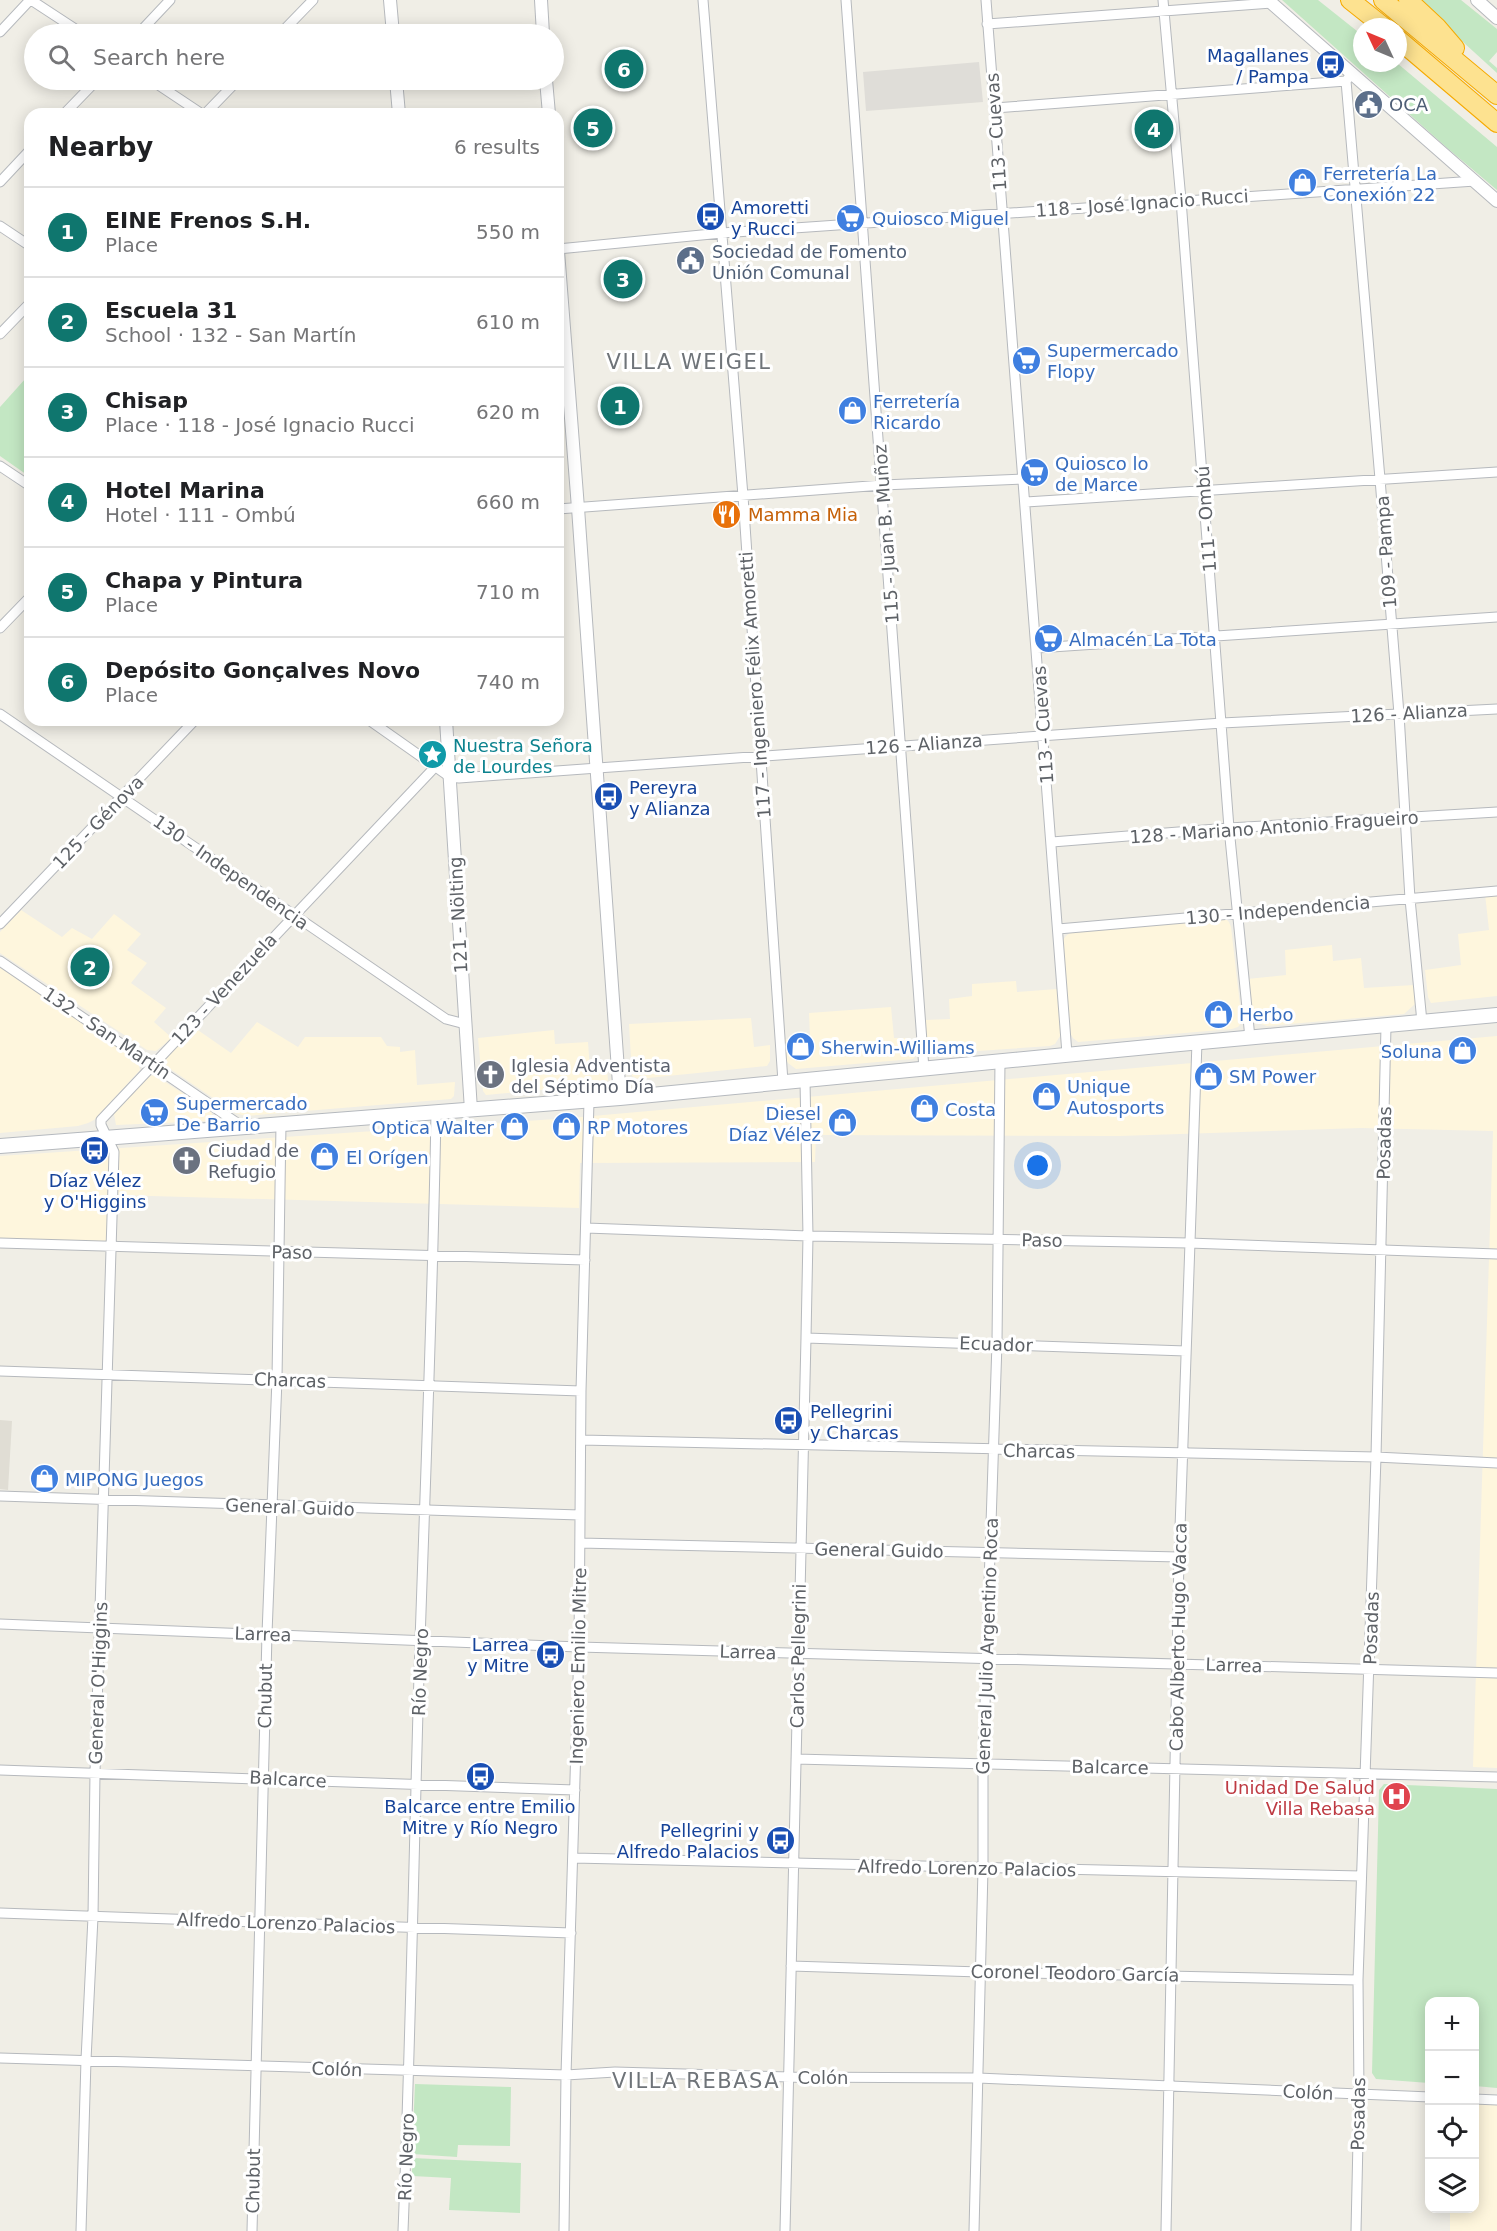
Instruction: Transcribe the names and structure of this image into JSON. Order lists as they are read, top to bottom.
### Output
{
  "streets": {
    "street": [
      "113 - Cuevas",
      "118 - José Ignacio Rucci",
      "111 - Ombú",
      "115 - Juan B. Muñoz",
      "109 - Pampa",
      "117 - Ingeniero Félix Amoretti",
      "126 - Alianza",
      "125 - Génova",
      "128 - Mariano Antonio Fragueiro",
      "130 - Independencia",
      "121 - Nölting",
      "123 - Venezuela",
      "132 - San Martín",
      "Posadas",
      "Paso",
      "Ecuador",
      "Charcas",
      "General Guido",
      "Larrea",
      "Cabo Alberto Hugo Vacca",
      "General Julio Argentino Roca",
      "Carlos Pellegrini",
      "Ingeniero Emilio Mitre",
      "Río Negro",
      "General O'Higgins",
      "Chubut",
      "Balcarce",
      "Alfredo Lorenzo Palacios",
      "Coronel Teodoro García",
      "Colón"
    ]
  },
  "crossings": [
    ["113 - Cuevas", "118 - José Ignacio Rucci"],
    ["113 - Cuevas", "126 - Alianza"],
    ["113 - Cuevas", "128 - Mariano Antonio Fragueiro"],
    ["113 - Cuevas", "130 - Independencia"],
    ["118 - José Ignacio Rucci", "111 - Ombú"],
    ["118 - José Ignacio Rucci", "115 - Juan B. Muñoz"],
    ["118 - José Ignacio Rucci", "109 - Pampa"],
    ["118 - José Ignacio Rucci", "117 - Ingeniero Félix Amoretti"],
    ["111 - Ombú", "126 - Alianza"],
    ["111 - Ombú", "128 - Mariano Antonio Fragueiro"],
    ["111 - Ombú", "130 - Independencia"],
    ["115 - Juan B. Muñoz", "126 - Alianza"],
    ["109 - Pampa", "126 - Alianza"],
    ["109 - Pampa", "128 - Mariano Antonio Fragueiro"],
    ["109 - Pampa", "130 - Independencia"],
    ["117 - Ingeniero Félix Amoretti", "126 - Alianza"],
    ["126 - Alianza", "121 - Nölting"],
    ["125 - Génova", "130 - Independencia"],
    ["130 - Independencia", "121 - Nölting"],
    ["130 - Independencia", "123 - Venezuela"],
    ["123 - Venezuela", "132 - San Martín"],
    ["123 - Venezuela", "General O'Higgins"],
    ["Posadas", "Paso"],
    ["Posadas", "Charcas"],
    ["Posadas", "Larrea"],
    ["Posadas", "Balcarce"],
    ["Posadas", "Alfredo Lorenzo Palacios"],
    ["Posadas", "Coronel Teodoro García"],
    ["Posadas", "Colón"],
    ["Paso", "Cabo Alberto Hugo Vacca"],
    ["Paso", "General Julio Argentino Roca"],
    ["Paso", "Carlos Pellegrini"],
    ["Paso", "Ingeniero Emilio Mitre"],
    ["Paso", "Río Negro"],
    ["Paso", "General O'Higgins"],
    ["Paso", "Chubut"],
    ["Ecuador", "Cabo Alberto Hugo Vacca"],
    ["Ecuador", "General Julio Argentino Roca"],
    ["Ecuador", "Carlos Pellegrini"],
    ["Charcas", "Cabo Alberto Hugo Vacca"],
    ["Charcas", "General Julio Argentino Roca"],
    ["Charcas", "Carlos Pellegrini"],
    ["Charcas", "Ingeniero Emilio Mitre"],
    ["Charcas", "Río Negro"],
    ["Charcas", "General O'Higgins"],
    ["Charcas", "Chubut"],
    ["General Guido", "Cabo Alberto Hugo Vacca"],
    ["General Guido", "General Julio Argentino Roca"],
    ["General Guido", "Carlos Pellegrini"],
    ["General Guido", "Ingeniero Emilio Mitre"],
    ["General Guido", "Río Negro"],
    ["General Guido", "General O'Higgins"],
    ["General Guido", "Chubut"],
    ["Larrea", "Cabo Alberto Hugo Vacca"],
    ["Larrea", "General Julio Argentino Roca"],
    ["Larrea", "Carlos Pellegrini"],
    ["Larrea", "Ingeniero Emilio Mitre"],
    ["Larrea", "Río Negro"],
    ["Larrea", "General O'Higgins"],
    ["Larrea", "Chubut"],
    ["Cabo Alberto Hugo Vacca", "Balcarce"],
    ["Cabo Alberto Hugo Vacca", "Alfredo Lorenzo Palacios"],
    ["Cabo Alberto Hugo Vacca", "Coronel Teodoro García"],
    ["Cabo Alberto Hugo Vacca", "Colón"],
    ["General Julio Argentino Roca", "Balcarce"],
    ["General Julio Argentino Roca", "Alfredo Lorenzo Palacios"],
    ["General Julio Argentino Roca", "Coronel Teodoro García"],
    ["General Julio Argentino Roca", "Colón"],
    ["Carlos Pellegrini", "Balcarce"],
    ["Carlos Pellegrini", "Alfredo Lorenzo Palacios"],
    ["Carlos Pellegrini", "Coronel Teodoro García"],
    ["Carlos Pellegrini", "Colón"],
    ["Ingeniero Emilio Mitre", "Balcarce"],
    ["Ingeniero Emilio Mitre", "Alfredo Lorenzo Palacios"],
    ["Ingeniero Emilio Mitre", "Colón"],
    ["Río Negro", "Balcarce"],
    ["Río Negro", "Alfredo Lorenzo Palacios"],
    ["Río Negro", "Colón"],
    ["General O'Higgins", "Balcarce"],
    ["General O'Higgins", "Alfredo Lorenzo Palacios"],
    ["General O'Higgins", "Colón"],
    ["Chubut", "Balcarce"],
    ["Chubut", "Alfredo Lorenzo Palacios"],
    ["Chubut", "Colón"]
  ],
  "districts": ["VILLA WEIGEL", "VILLA REBASA"],
  "places": {
    "bus stop": [
      "Magallanes / Pampa",
      "Amoretti y Rucci",
      "Pereyra y Alianza",
      "Díaz Vélez y O'Higgins",
      "Pellegrini y Charcas",
      "Larrea y Mitre",
      "Balcarce entre Emilio Mitre y Río Negro",
      "Pellegrini y Alfredo Palacios"
    ],
    "public building": ["OCA", "Sociedad de Fomento Unión Comunal"],
    "shop": [
      "Ferretería La Conexión 22",
      "Ferretería Ricardo",
      "Herbo",
      "Sherwin-Williams",
      "Soluna",
      "SM Power",
      "Unique Autosports",
      "Costa",
      "Diesel Díaz Vélez",
      "Optica Walter",
      "RP Motores",
      "El Orígen",
      "MIPONG Juegos"
    ],
    "supermarket": [
      "Quiosco Miguel",
      "Supermercado Flopy",
      "Quiosco lo de Marce",
      "Almacén La Tota",
      "Supermercado De Barrio"
    ],
    "restaurant": ["Mamma Mia"],
    "place": ["Nuestra Señora de Lourdes"],
    "church": ["Iglesia Adventista del Séptimo Día", "Ciudad de Refugio"],
    "hospital": ["Unidad De Salud Villa Rebasa"]
  },
  "north": "top left",
  "page": {
    "search": "Search here",
    "pins": [
      "6",
      "5",
      "4",
      "3",
      "1",
      "2"
    ],
    "heading": ["Nearby", "6 results"],
    "list": [
      {
        "mark": "1",
        "name": "EINE Frenos S.H.",
        "note": "Place",
        "value": "550 m"
      },
      {
        "mark": "2",
        "name": "Escuela 31",
        "note": "School · 132 - San Martín",
        "value": "610 m"
      },
      {
        "mark": "3",
        "name": "Chisap",
        "note": "Place · 118 - José Ignacio Rucci",
        "value": "620 m"
      },
      {
        "mark": "4",
        "name": "Hotel Marina",
        "note": "Hotel · 111 - Ombú",
        "value": "660 m"
      },
      {
        "mark": "5",
        "name": "Chapa y Pintura",
        "note": "Place",
        "value": "710 m"
      },
      {
        "mark": "6",
        "name": "Depósito Gonçalves Novo",
        "note": "Place",
        "value": "740 m"
      }
    ],
    "map_buttons": ["+", "−"]
  }
}
